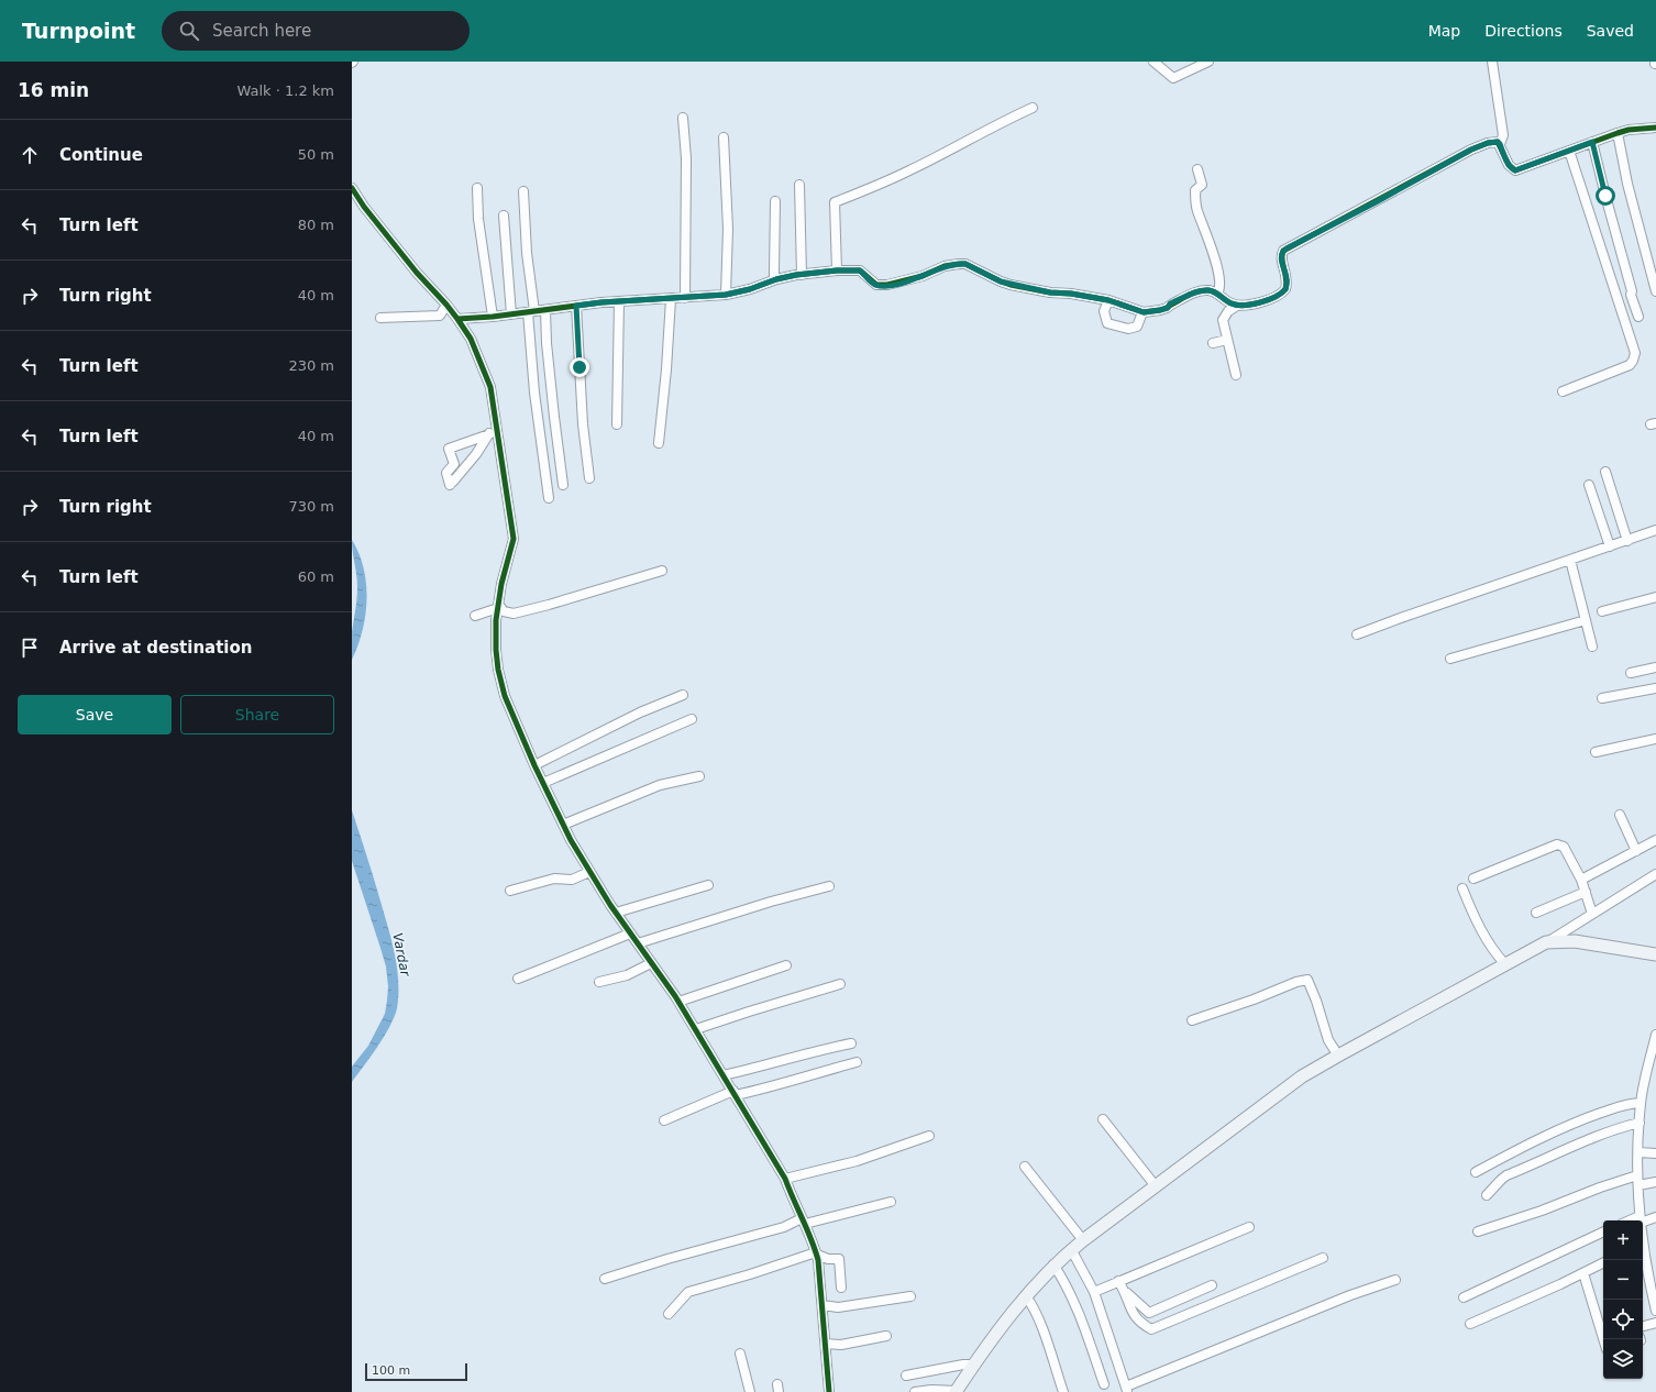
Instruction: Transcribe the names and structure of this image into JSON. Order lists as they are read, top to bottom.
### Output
{
  "water": ["Vardar"],
  "scale_bar": "100 m",
  "page": {
    "header": "Turnpoint",
    "search": "Search here",
    "nav": ["Map", "Directions", "Saved"],
    "heading": ["16 min", "Walk · 1.2 km"],
    "list": [
      ["Continue", "50 m"],
      ["Turn left", "80 m"],
      ["Turn right", "40 m"],
      ["Turn left", "230 m"],
      ["Turn left", "40 m"],
      ["Turn right", "730 m"],
      ["Turn left", "60 m"],
      "Arrive at destination"
    ],
    "buttons": ["Save", "Share"],
    "map_buttons": ["+", "−"],
    "scale": "100 m"
  }
}
